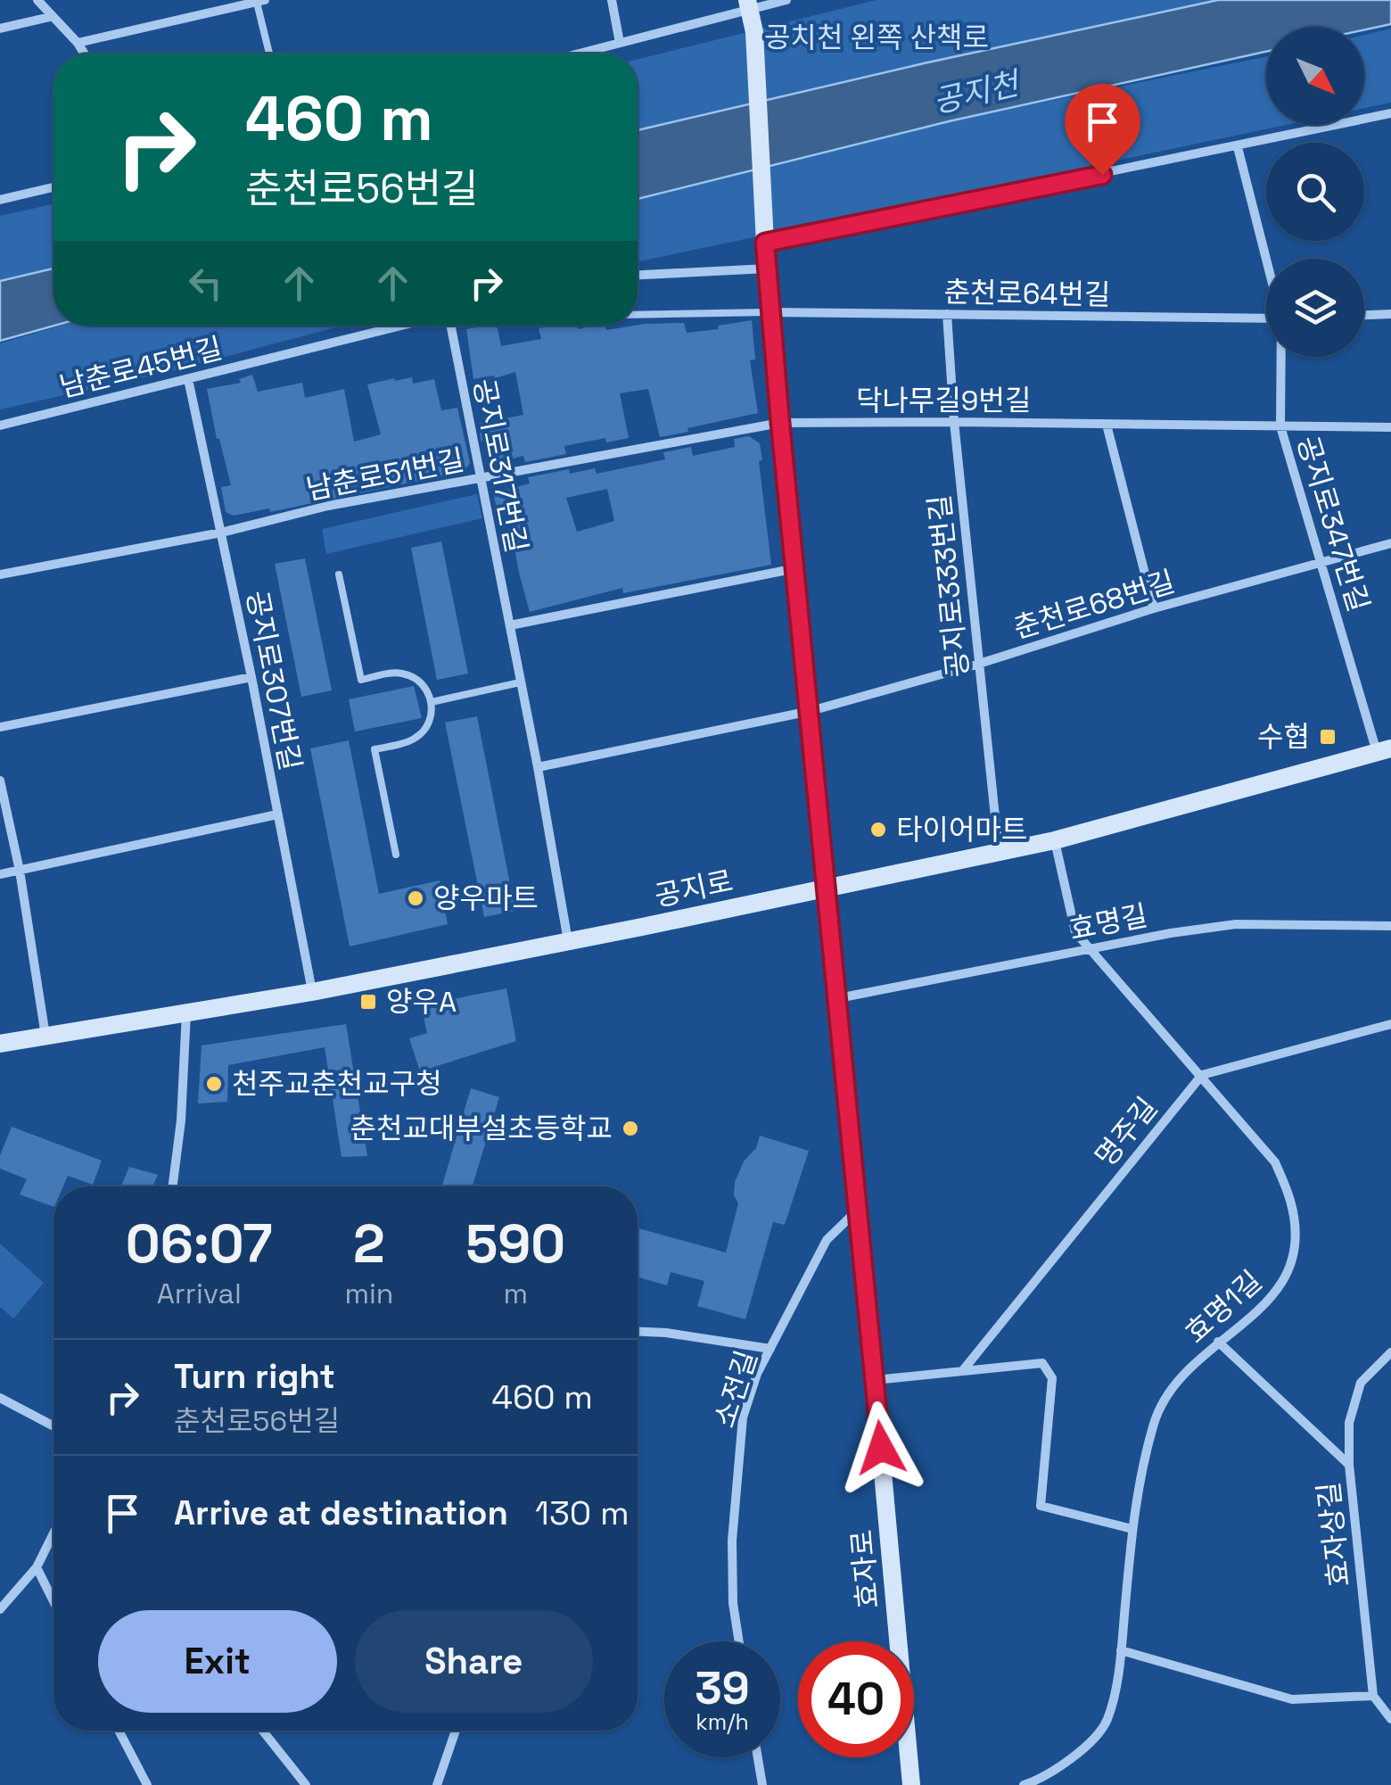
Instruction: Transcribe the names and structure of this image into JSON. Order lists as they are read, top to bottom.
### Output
{
  "streets": {
    "street": [
      "춘천로64번길",
      "남춘로45번길",
      "닥나무길9번길",
      "공지로317번길",
      "남춘로51번길",
      "공지로347번길",
      "공지로333번길",
      "춘천로68번길",
      "공지로307번길",
      "공지로",
      "효명길",
      "명주길",
      "효명1길",
      "소전길",
      "효자상길",
      "효자로"
    ]
  },
  "crossings": [
    ["춘천로64번길", "공지로333번길"],
    ["춘천로64번길", "효자로"],
    ["남춘로45번길", "공지로307번길"],
    ["닥나무길9번길", "남춘로51번길"],
    ["닥나무길9번길", "공지로347번길"],
    ["닥나무길9번길", "공지로333번길"],
    ["닥나무길9번길", "효자로"],
    ["공지로317번길", "남춘로51번길"],
    ["공지로317번길", "공지로"],
    ["남춘로51번길", "공지로307번길"],
    ["남춘로51번길", "효자로"],
    ["공지로347번길", "춘천로68번길"],
    ["공지로347번길", "공지로"],
    ["공지로333번길", "춘천로68번길"],
    ["공지로333번길", "공지로"],
    ["춘천로68번길", "효자로"],
    ["공지로307번길", "공지로"],
    ["공지로", "효명1길"],
    ["공지로", "효자로"],
    ["효명길", "효명1길"],
    ["효명길", "효자로"],
    ["명주길", "효명1길"],
    ["소전길", "효자로"]
  ],
  "water": ["공지천"],
  "parks": ["공치천 왼쪽 산책로"],
  "places": {
    "transit": ["수협", "양우A"],
    "other": [
      "타이어마트",
      "양우마트",
      "천주교춘천교구청",
      "춘천교대부설초등학교"
    ]
  },
  "north": "bottom right",
  "page": {
    "turn": ["460 m", "춘천로56번길"],
    "eta": [
      "06:07",
      "Arrival",
      "2",
      "min",
      "590",
      "m"
    ],
    "list": [
      {
        "name": "Turn right",
        "note": "춘천로56번길",
        "value": "460 m"
      },
      {
        "name": "Arrive at destination",
        "value": "130 m"
      }
    ],
    "buttons": ["Exit", "Share"],
    "speed": "39 km/h",
    "limit": "40"
  }
}
